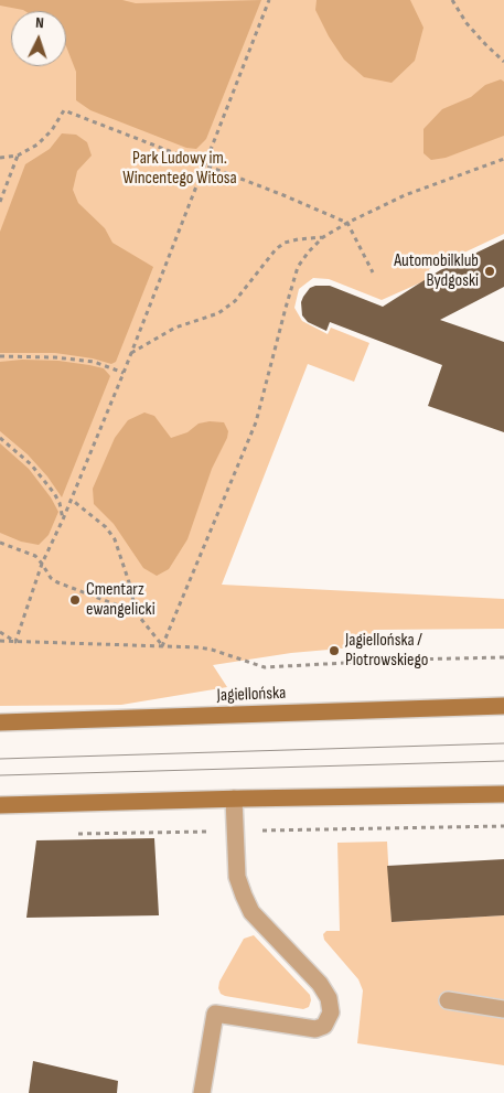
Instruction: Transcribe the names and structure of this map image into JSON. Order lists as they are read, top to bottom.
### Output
{
  "streets": {
    "main road": ["Jagiellońska"]
  },
  "parks": ["Park Ludowy im. Wincentego Witosa"],
  "places": ["Automobilklub Bydgoski", "Cmentarz ewangelicki", "Jagiellońska / Piotrowskiego"],
  "north": "top"
}
